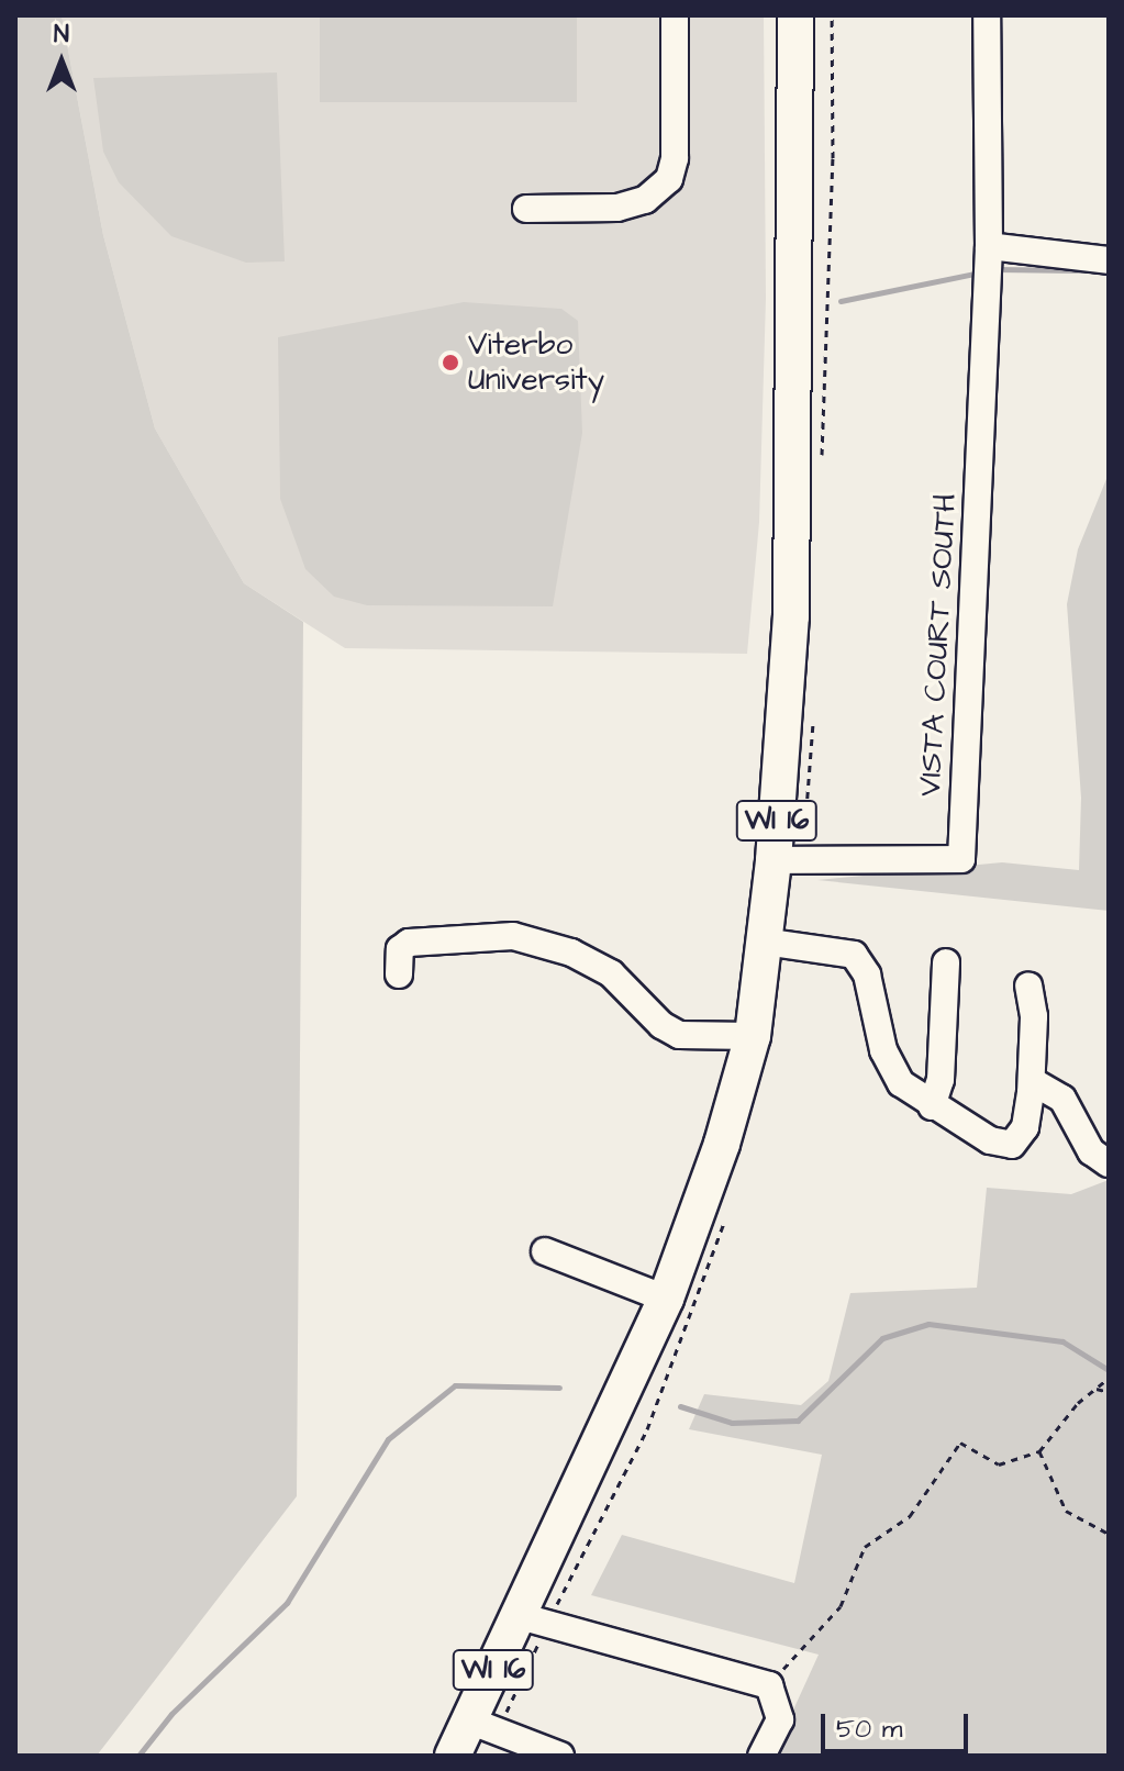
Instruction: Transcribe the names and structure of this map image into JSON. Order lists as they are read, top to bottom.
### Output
{
  "streets": {
    "main road": ["WI 16"],
    "street": ["VISTA COURT SOUTH"]
  },
  "crossings": [
    ["VISTA COURT SOUTH", "WI 16"]
  ],
  "places": ["Viterbo University"],
  "scale_bar": "50 m",
  "north": "top"
}
